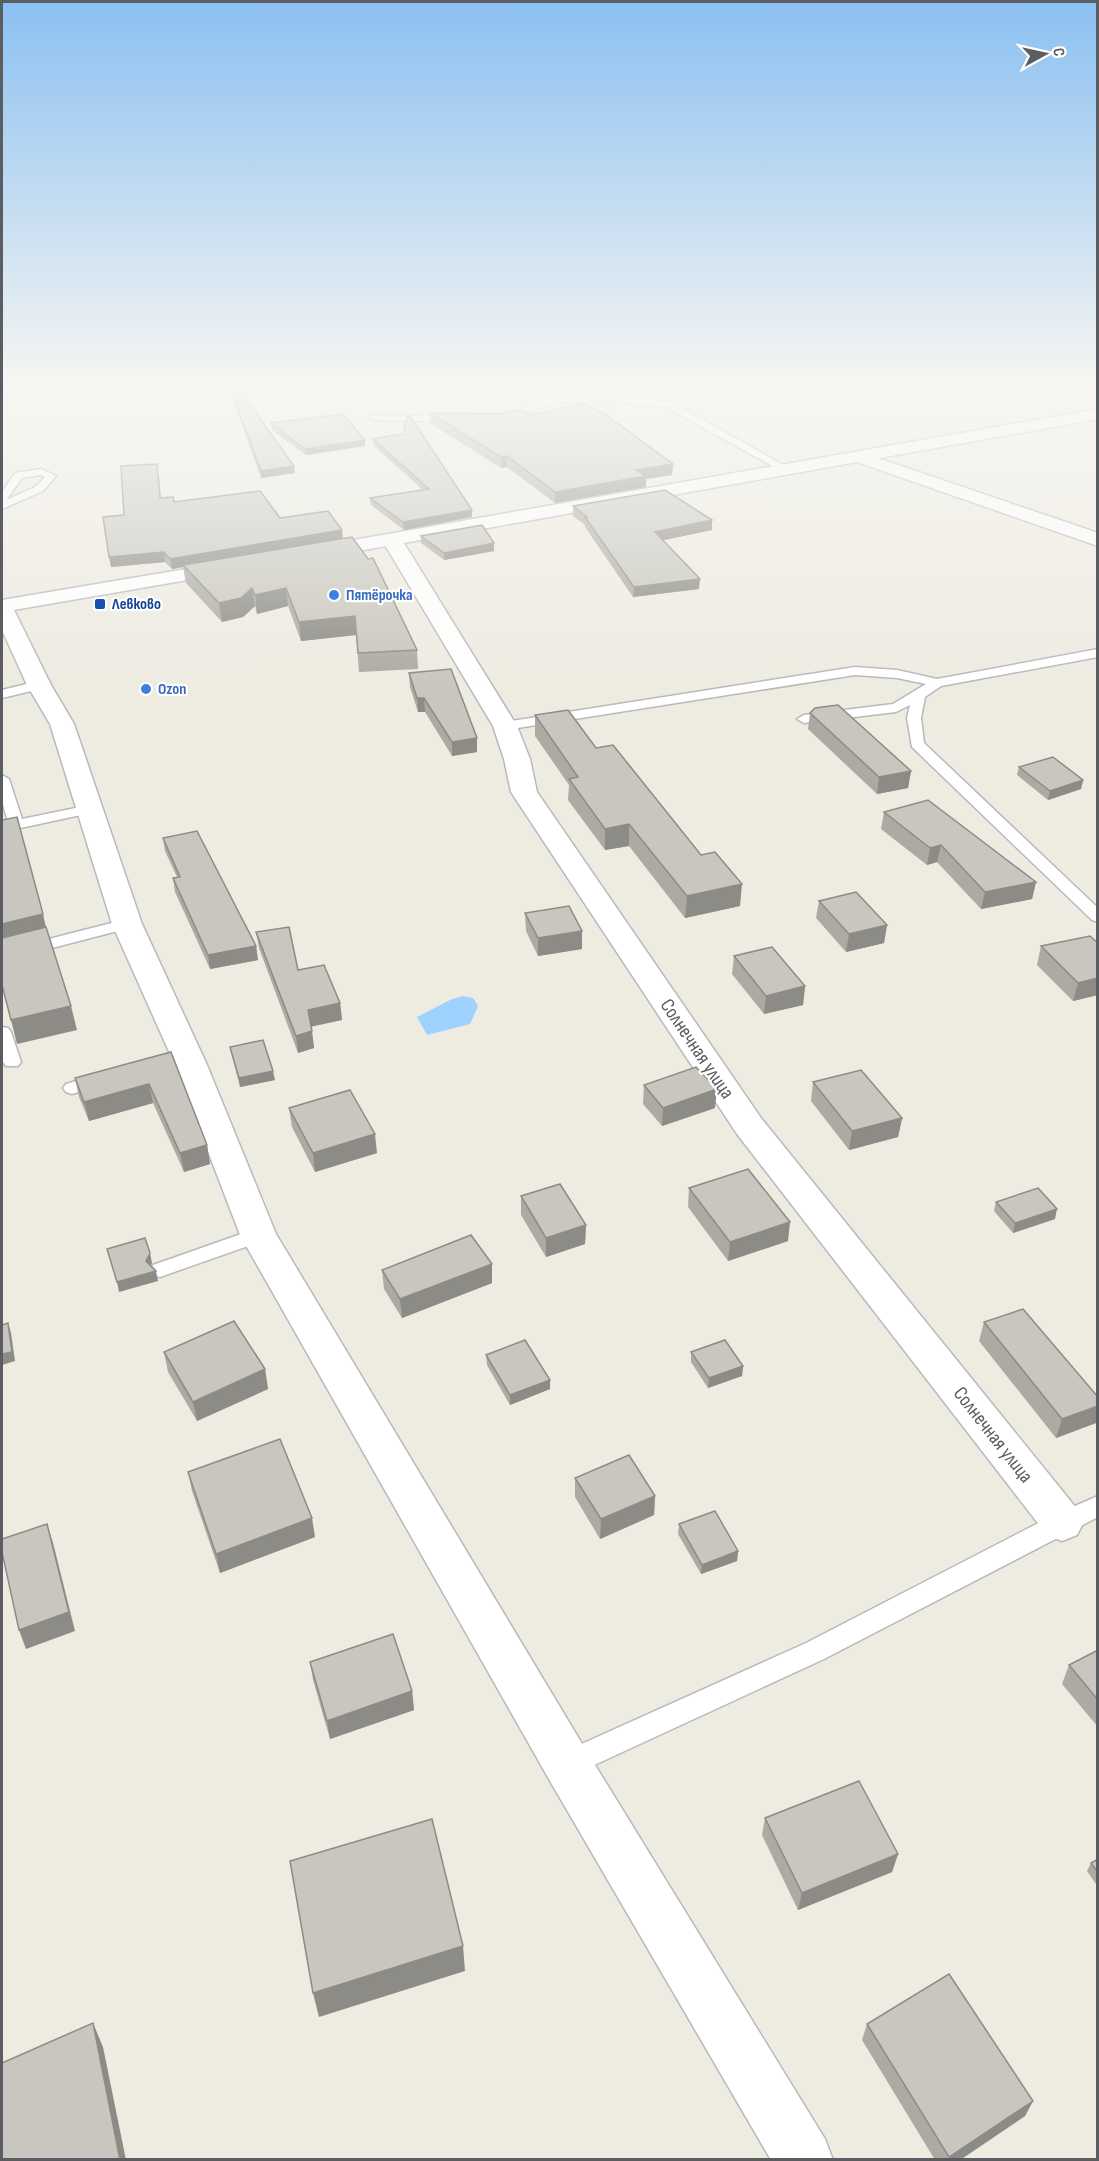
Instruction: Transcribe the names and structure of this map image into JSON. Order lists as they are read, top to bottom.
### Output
{
  "streets": {
    "street": ["Солнечная улица"]
  },
  "places": {
    "other": ["Пятёрочка", "Ozon"],
    "transit": ["Левково"]
  },
  "north": "right"
}
